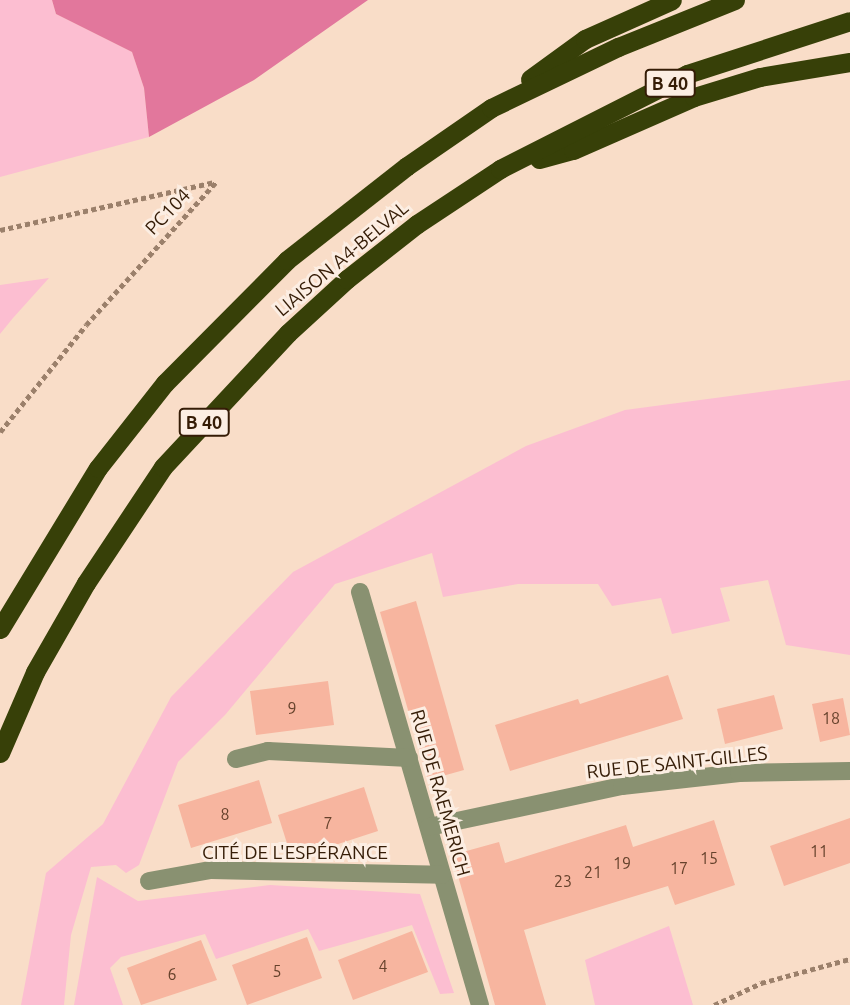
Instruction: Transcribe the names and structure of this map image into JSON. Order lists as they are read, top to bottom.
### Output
{
  "streets": {
    "highway": ["B 40", "LIAISON A4-BELVAL"],
    "street": ["RUE DE SAINT-GILLES", "RUE DE RAEMERICH", "CITÉ DE L'ESPÉRANCE"],
    "path": ["PC104"]
  },
  "crossings": [
    ["B 40", "LIAISON A4-BELVAL"],
    ["RUE DE SAINT-GILLES", "RUE DE RAEMERICH"],
    ["RUE DE RAEMERICH", "CITÉ DE L'ESPÉRANCE"]
  ],
  "house_numbers": [
    "9",
    "18",
    "8",
    "7",
    "11",
    "15",
    "19",
    "17",
    "21",
    "23",
    "4",
    "5",
    "6"
  ]
}
